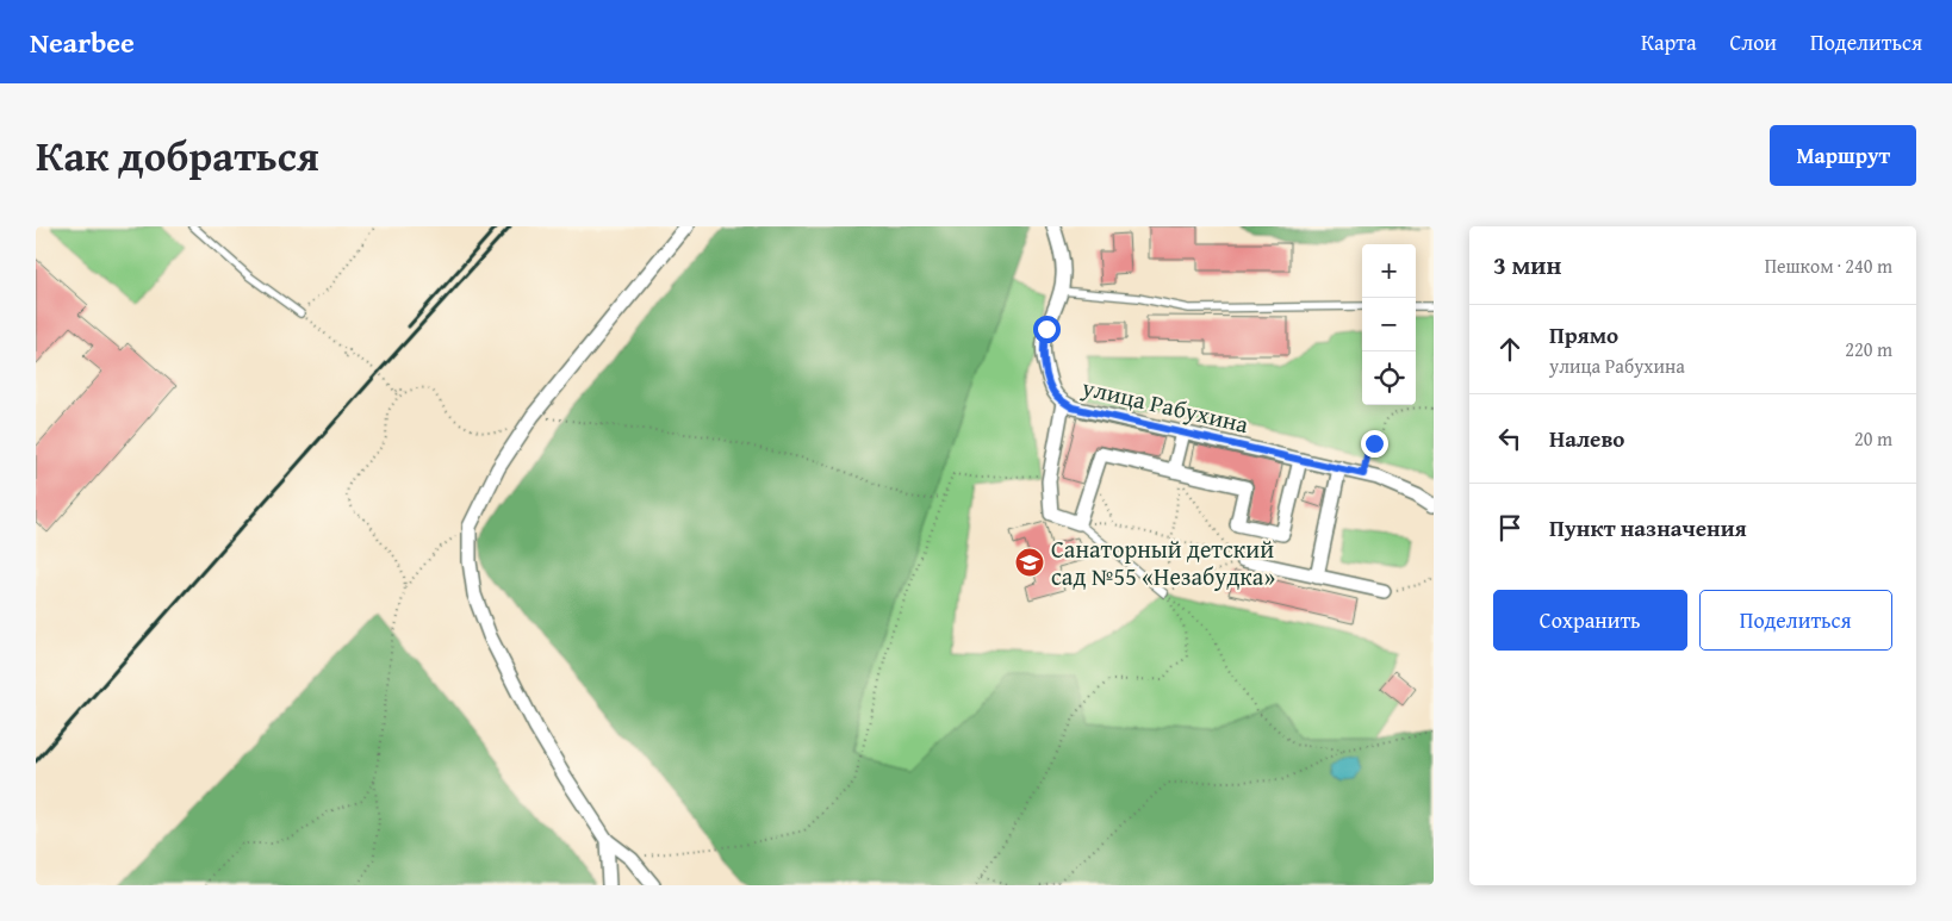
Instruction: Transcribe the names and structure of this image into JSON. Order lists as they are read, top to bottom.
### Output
{
  "streets": {
    "street": ["улица Рабухина"]
  },
  "places": {
    "school or university": ["Санаторный детский сад №55 «Незабудка»"]
  },
  "page": {
    "header": "Nearbee",
    "nav": ["Карта", "Слои", "Поделиться"],
    "title": "Как добраться",
    "buttons": [
      "Маршрут",
      ["Сохранить", "Поделиться"]
    ],
    "heading": ["3 мин", "Пешком · 240 m"],
    "map_buttons": ["+", "−"],
    "list": [
      ["Прямо", "улица Рабухина", "220 m"],
      ["Налево", "20 m"],
      "Пункт назначения"
    ]
  }
}
